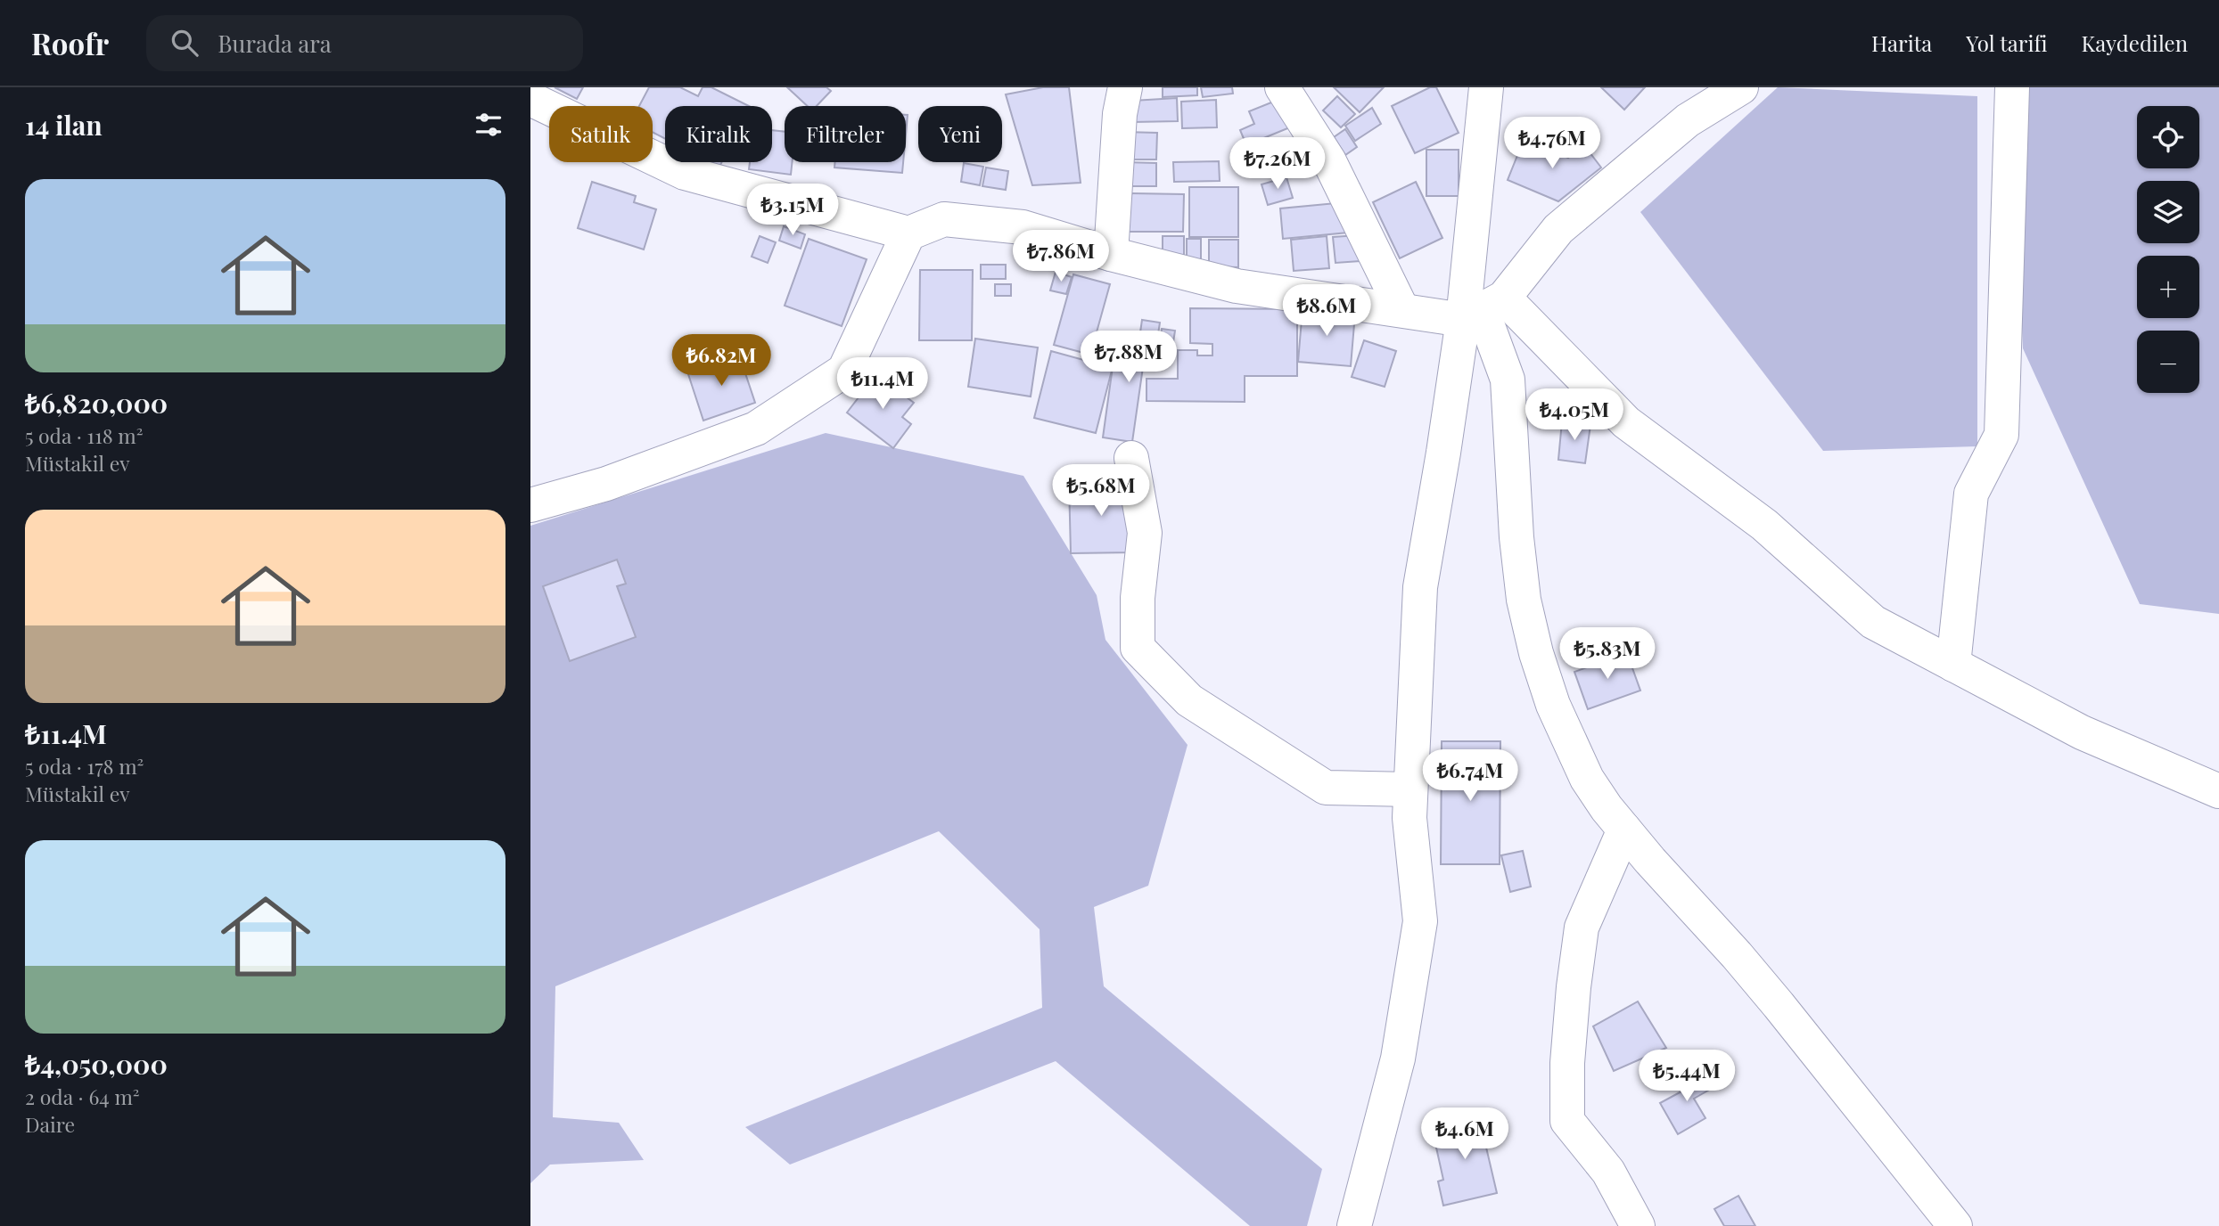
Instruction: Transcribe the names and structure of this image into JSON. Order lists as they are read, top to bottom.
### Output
{
  "page": {
    "header": "Roofr",
    "search": "Burada ara",
    "nav": ["Harita", "Yol tarifi", "Kaydedilen"],
    "heading": "14 ilan",
    "map_buttons": ["+", "−"],
    "chip": [
      "Satılık",
      "Kiralık",
      "Filtreler",
      "Yeni"
    ],
    "price": [
      "₺4.76M",
      "₺7.26M",
      "₺3.15M",
      "₺7.86M",
      "₺8.6M",
      "₺7.88M",
      "₺6.82M",
      "₺11.4M",
      "₺4.05M",
      "₺5.68M",
      "₺5.83M",
      "₺6.74M",
      "₺5.44M",
      "₺4.6M"
    ],
    "list": [
      {
        "name": "₺6,820,000",
        "note": "5 oda · 118 m² · Müstakil ev"
      },
      {
        "name": "₺11.4M",
        "note": "5 oda · 178 m² · Müstakil ev"
      },
      {
        "name": "₺4,050,000",
        "note": "2 oda · 64 m² · Daire"
      }
    ]
  }
}
